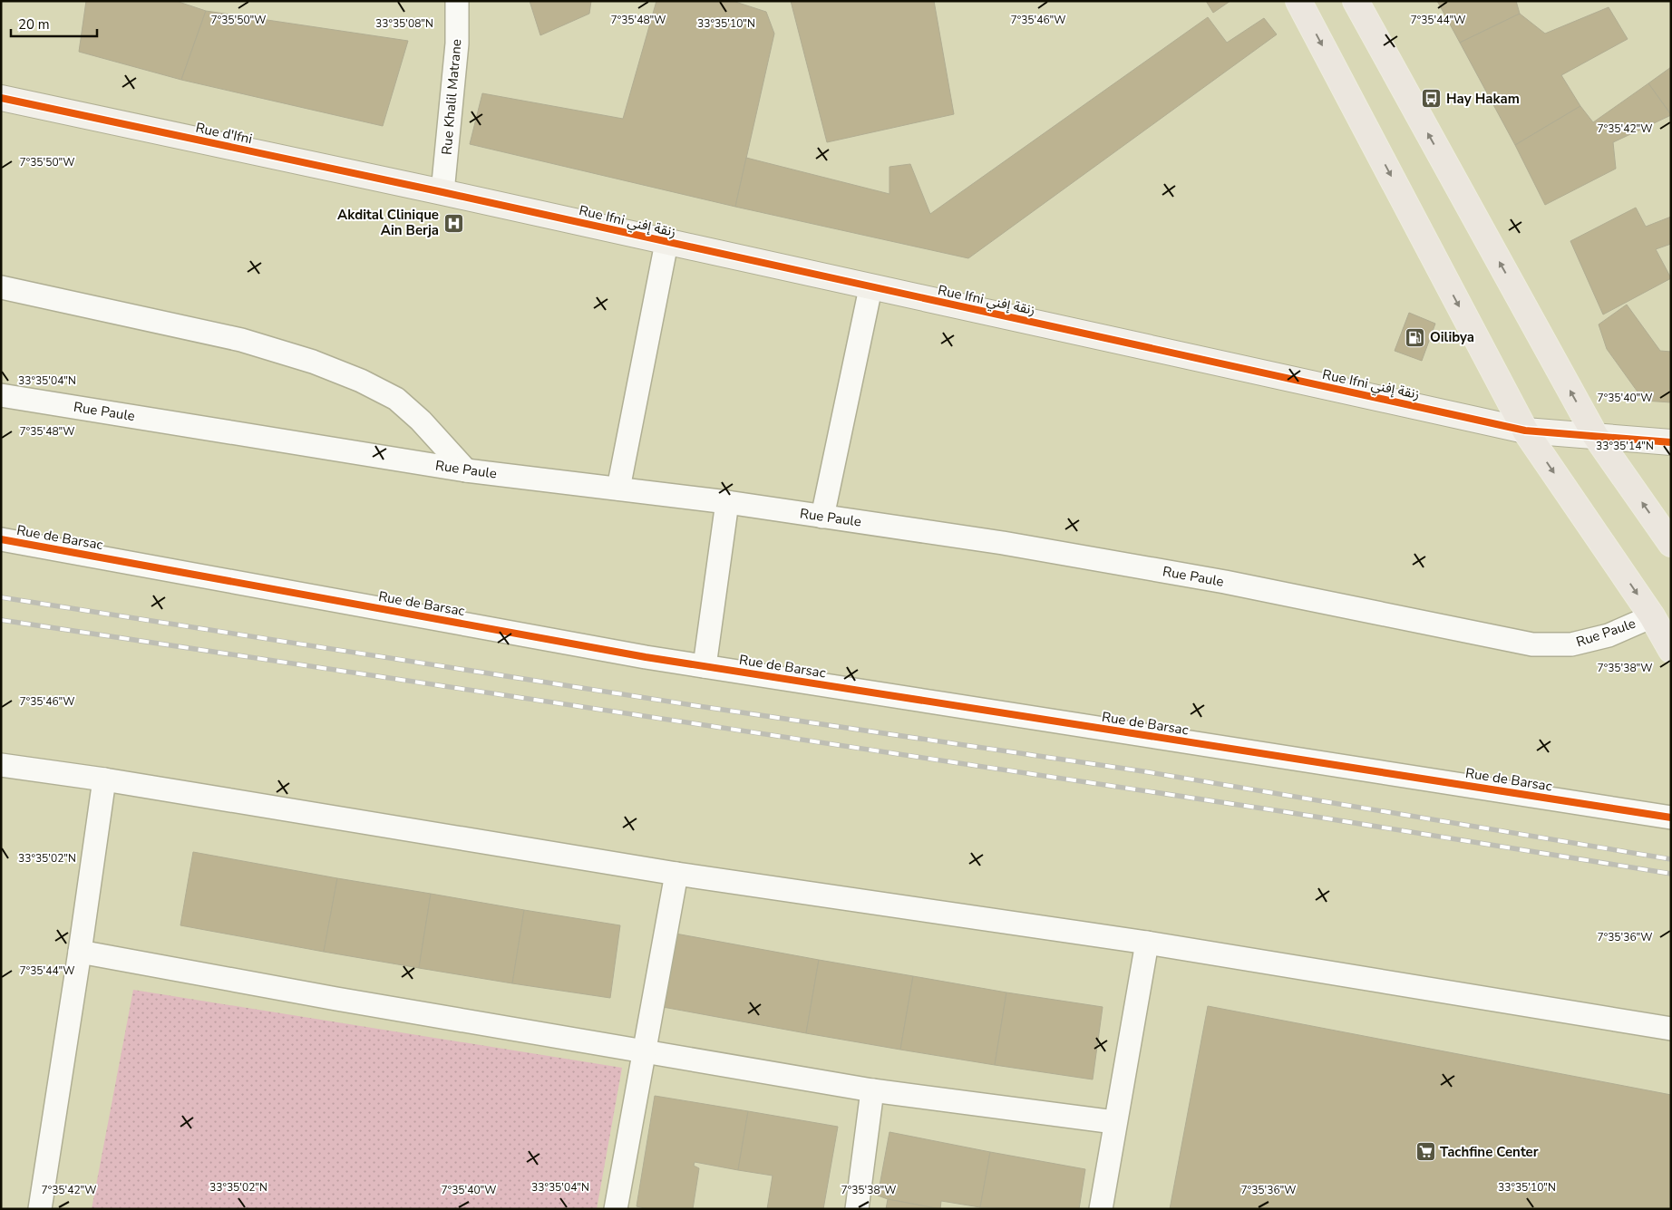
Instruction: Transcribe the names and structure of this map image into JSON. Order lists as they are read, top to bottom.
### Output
{
  "streets": {
    "street": [
      "Rue Khalil Matrane",
      "Rue d'Ifni",
      "Rue Ifni زنقة إفني",
      "Rue Paule",
      "Rue de Barsac"
    ]
  },
  "crossings": [
    ["Rue Khalil Matrane", "Rue d'Ifni"],
    ["Rue Khalil Matrane", "Rue Ifni زنقة إفني"],
    ["Rue d'Ifni", "Rue Ifni زنقة إفني"]
  ],
  "places": {
    "bus stop": ["Hay Hakam"],
    "hospital": ["Akdital Clinique Ain Berja"],
    "fuel station": ["Oilibya"],
    "supermarket": ["Tachfine Center"]
  },
  "scale_bar": "20 m",
  "coordinates": [
    "7°35'50\"W",
    "7°35'48\"W",
    "7°35'46\"W",
    "7°35'44\"W",
    "33°35'10\"N",
    "33°35'08\"N",
    "7°35'42\"W",
    "33°35'04\"N",
    "7°35'40\"W",
    "33°35'14\"N",
    "7°35'38\"W",
    "33°35'02\"N",
    "7°35'36\"W"
  ]
}
